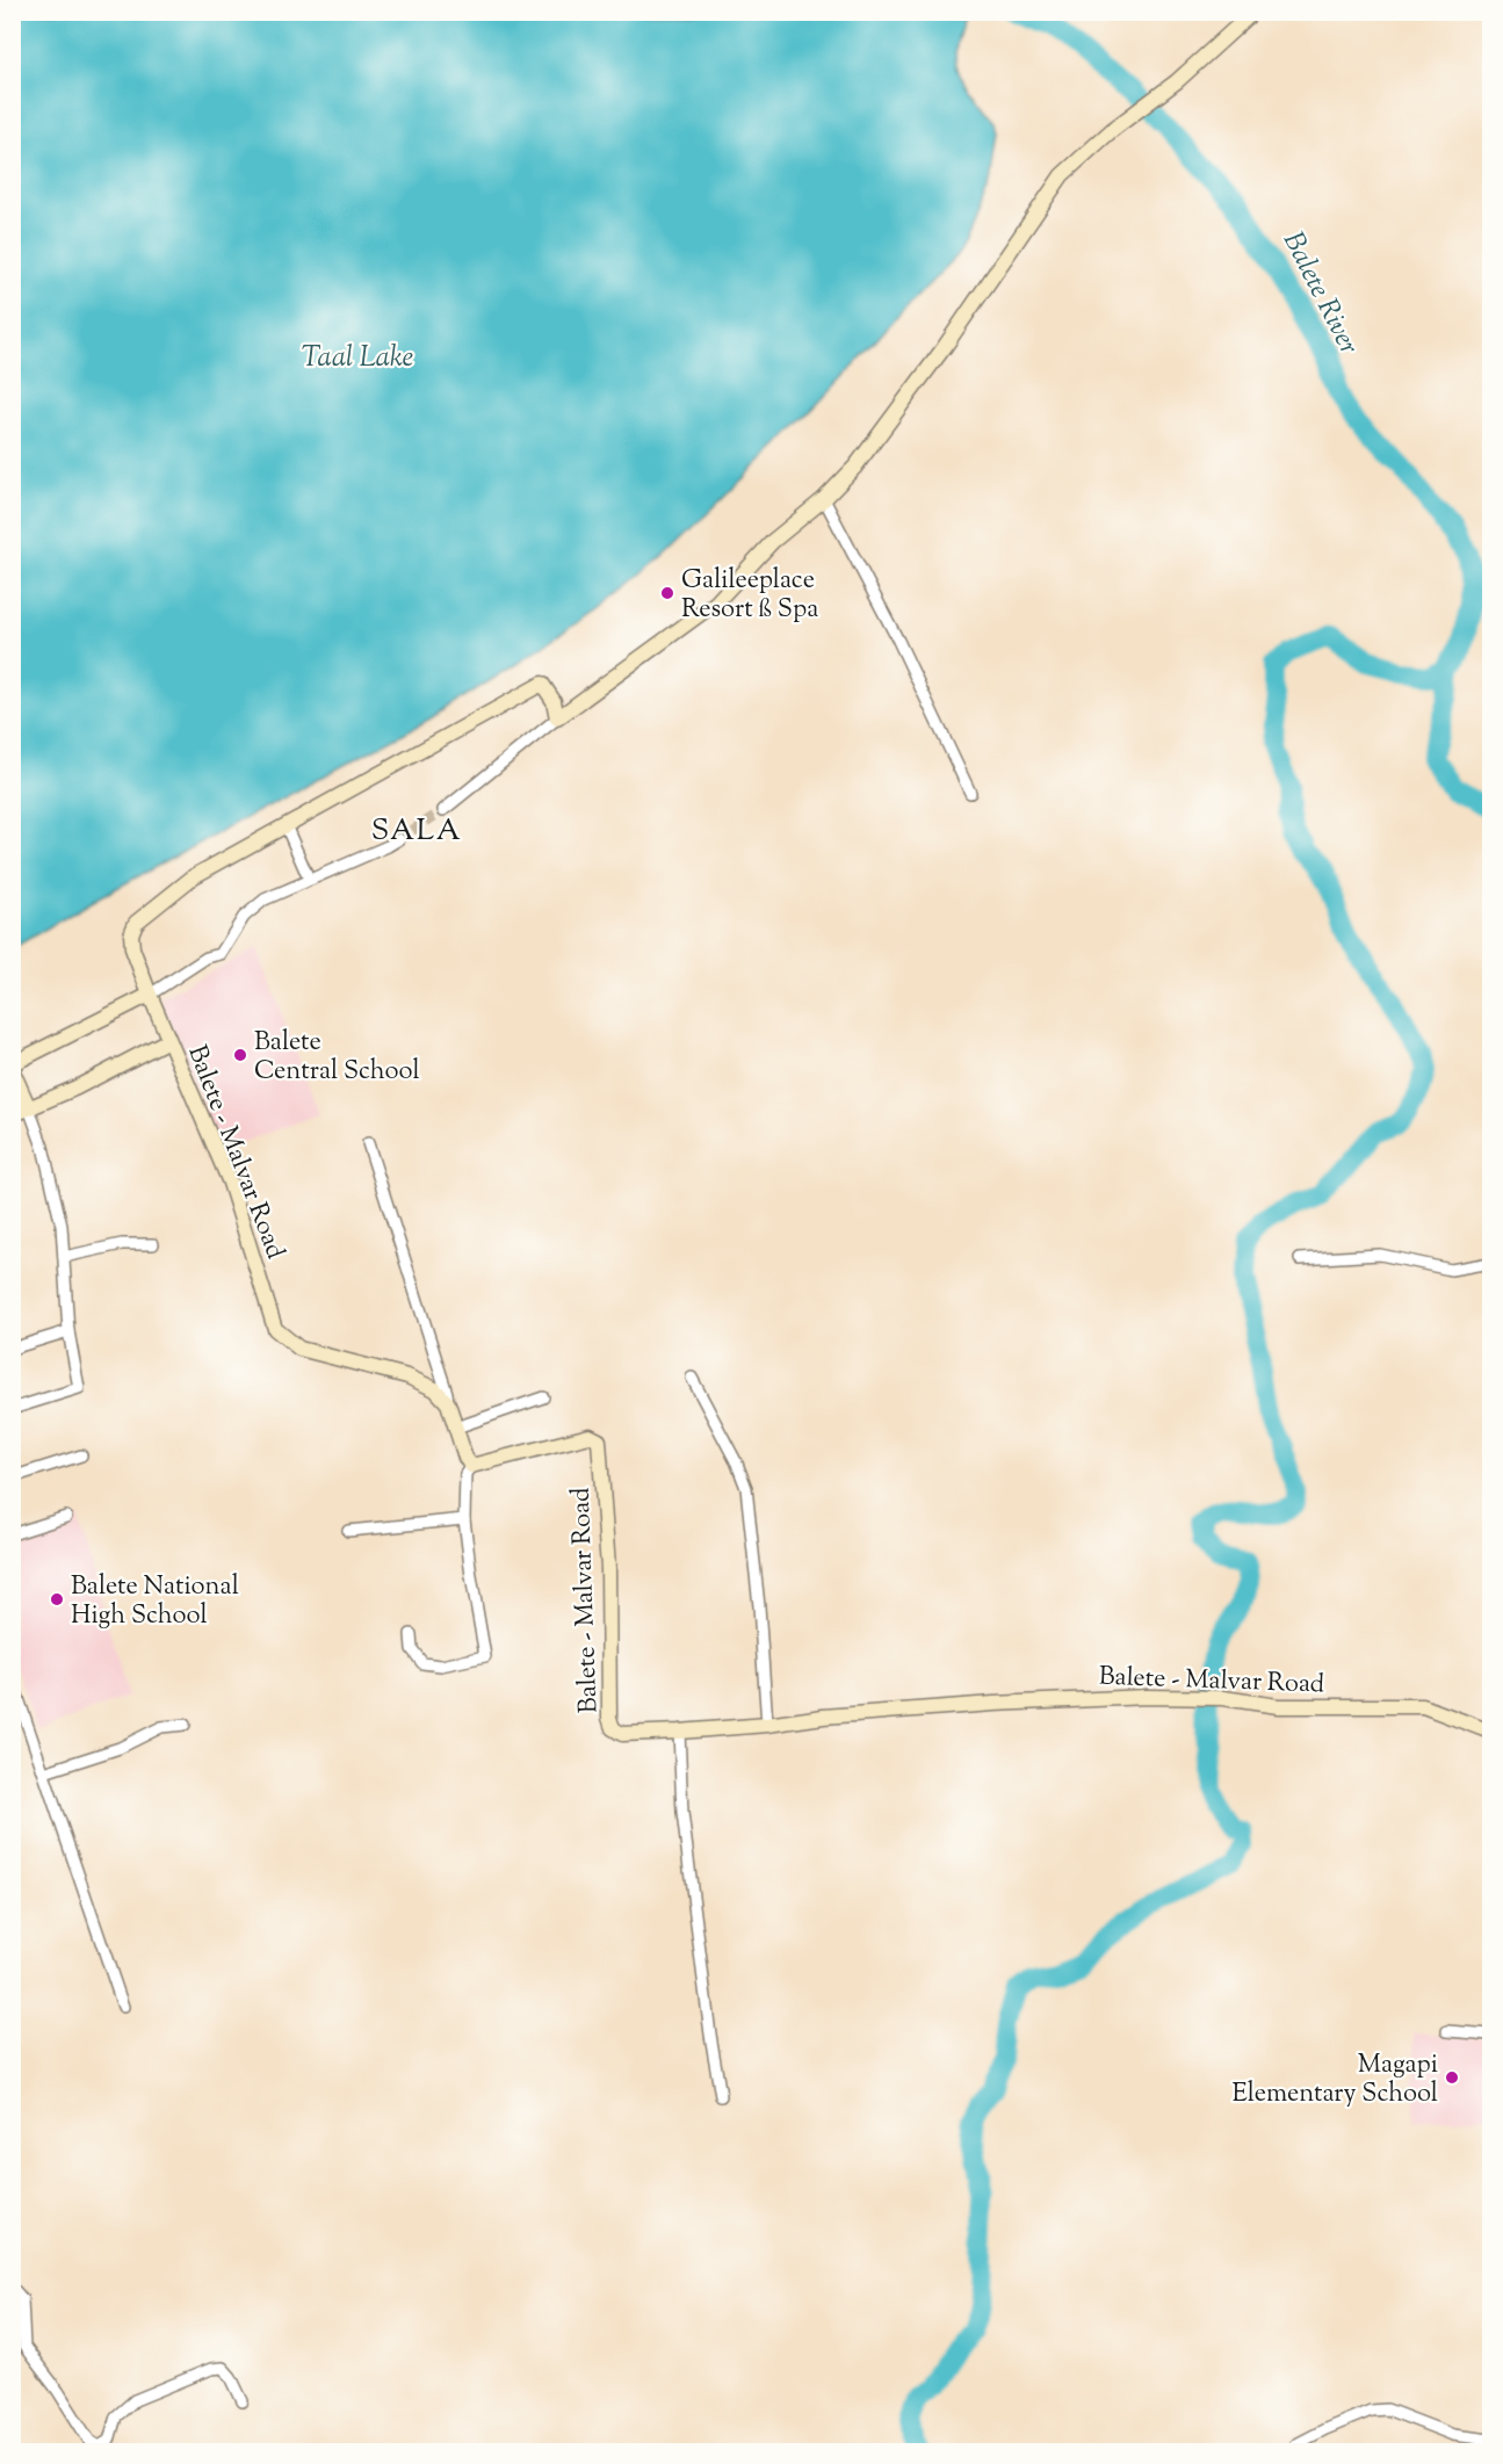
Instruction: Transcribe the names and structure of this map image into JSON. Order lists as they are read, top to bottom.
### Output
{
  "streets": {
    "main road": ["Balete - Malvar Road"]
  },
  "districts": ["SALA"],
  "water": ["Balete River", "Taal Lake"],
  "places": [
    "Galileeplace Resort ß Spa",
    "Balete Central School",
    "Balete National High School",
    "Magapi Elementary School"
  ]
}
